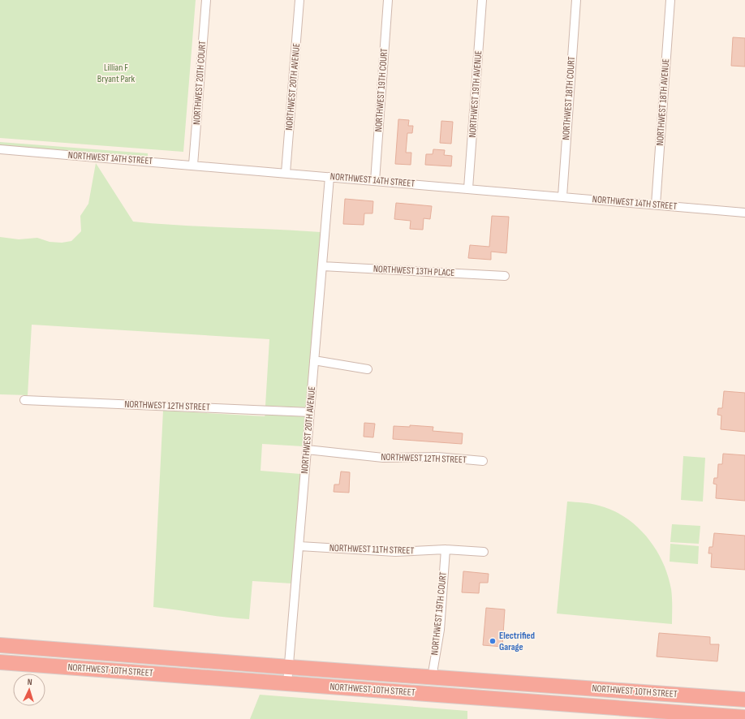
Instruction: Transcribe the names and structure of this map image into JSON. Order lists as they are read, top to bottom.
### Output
{
  "streets": {
    "highway": ["NORTHWEST 10TH STREET"],
    "street": [
      "NORTHWEST 20TH COURT",
      "NORTHWEST 20TH AVENUE",
      "NORTHWEST 19TH COURT",
      "NORTHWEST 19TH AVENUE",
      "NORTHWEST 18TH COURT",
      "NORTHWEST 18TH AVENUE",
      "NORTHWEST 14TH STREET",
      "NORTHWEST 13TH PLACE",
      "NORTHWEST 12TH STREET",
      "NORTHWEST 11TH STREET"
    ]
  },
  "crossings": [
    ["NORTHWEST 20TH COURT", "NORTHWEST 14TH STREET"],
    ["NORTHWEST 20TH AVENUE", "NORTHWEST 14TH STREET"],
    ["NORTHWEST 20TH AVENUE", "NORTHWEST 13TH PLACE"],
    ["NORTHWEST 20TH AVENUE", "NORTHWEST 12TH STREET"],
    ["NORTHWEST 20TH AVENUE", "NORTHWEST 11TH STREET"],
    ["NORTHWEST 20TH AVENUE", "NORTHWEST 10TH STREET"],
    ["NORTHWEST 19TH COURT", "NORTHWEST 14TH STREET"],
    ["NORTHWEST 19TH COURT", "NORTHWEST 11TH STREET"],
    ["NORTHWEST 19TH COURT", "NORTHWEST 10TH STREET"],
    ["NORTHWEST 19TH AVENUE", "NORTHWEST 14TH STREET"],
    ["NORTHWEST 18TH COURT", "NORTHWEST 14TH STREET"],
    ["NORTHWEST 18TH AVENUE", "NORTHWEST 14TH STREET"]
  ],
  "parks": ["Lillian F Bryant Park"],
  "places": ["Electrified Garage"],
  "north": "top"
}
